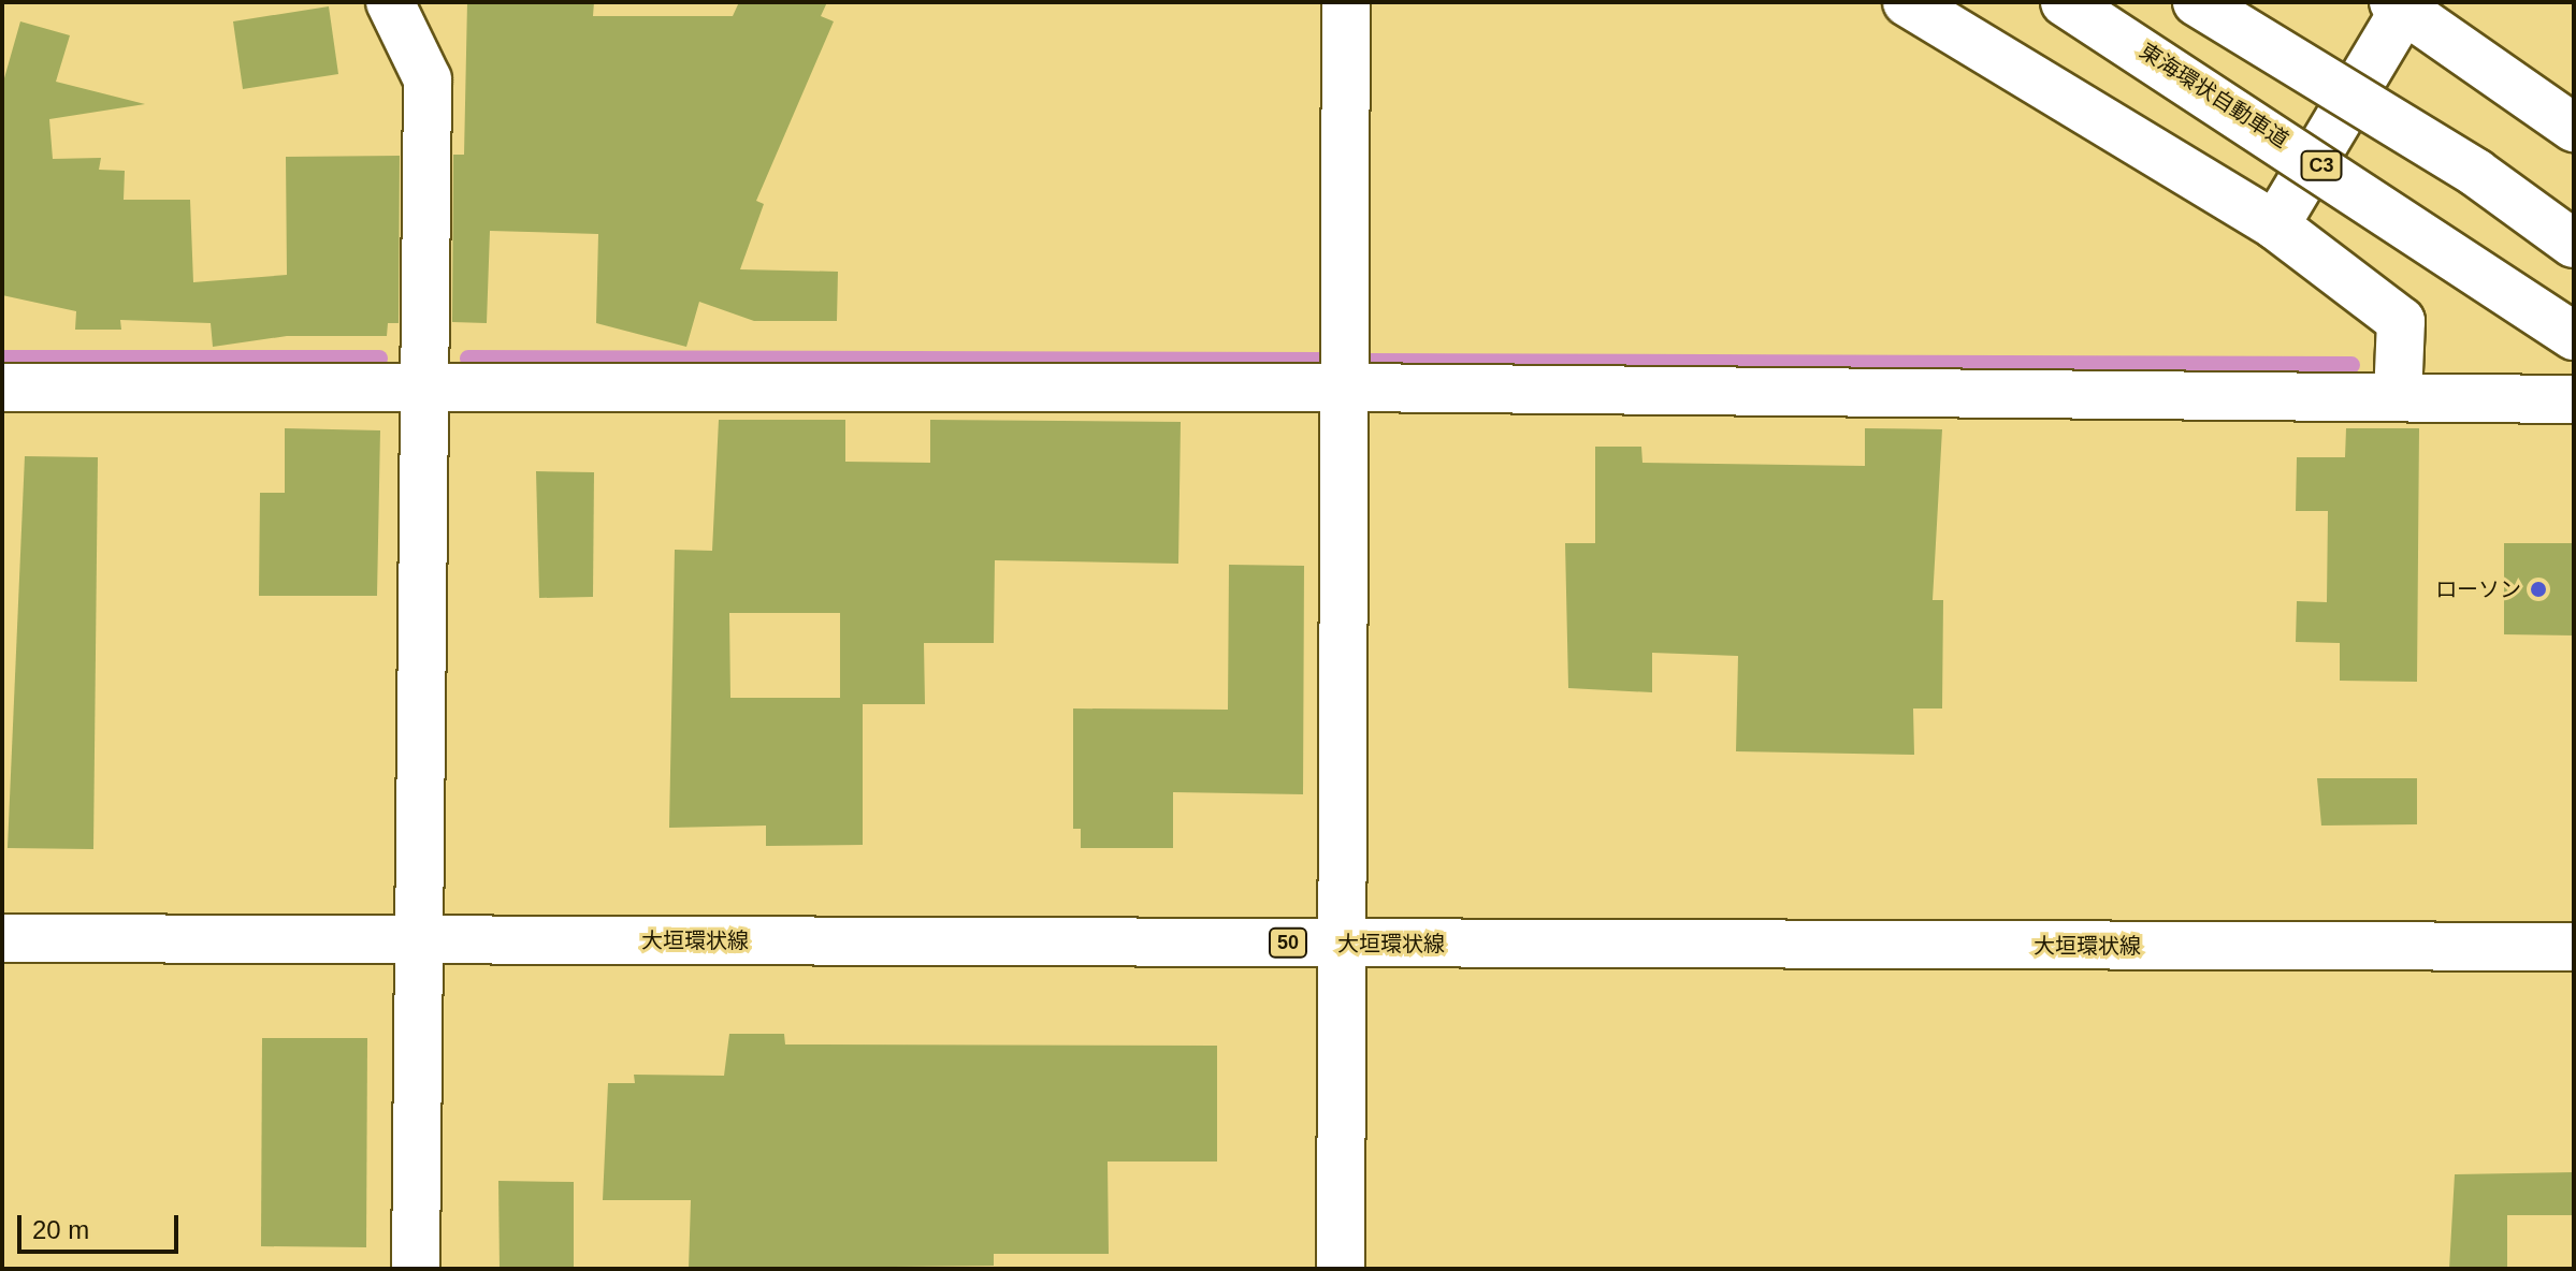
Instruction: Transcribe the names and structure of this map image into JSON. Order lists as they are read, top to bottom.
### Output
{
  "streets": {
    "main road": [
      "東海環状自動車道",
      "C3",
      "大垣環状線",
      "50"
    ]
  },
  "places": ["ローソン"],
  "scale_bar": "20 m"
}
